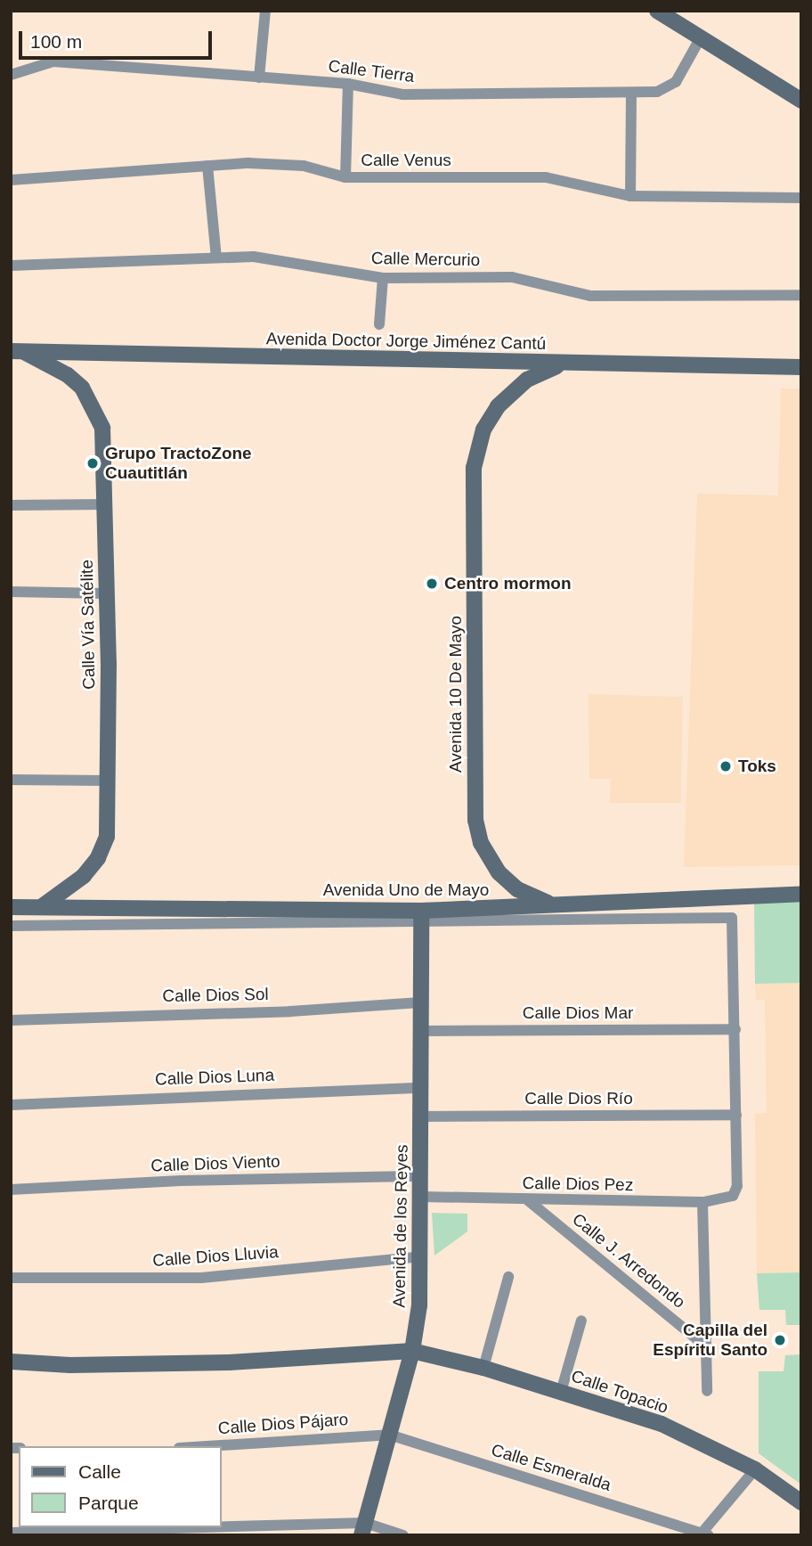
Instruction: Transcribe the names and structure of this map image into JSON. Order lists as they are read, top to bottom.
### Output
{
  "streets": {
    "street": [
      "Calle Tierra",
      "Calle Venus",
      "Calle Mercurio",
      "Avenida Doctor Jorge Jiménez Cantú",
      "Calle Vía Satélite",
      "Avenida 10 De Mayo",
      "Avenida Uno de Mayo",
      "Calle Dios Sol",
      "Calle Dios Mar",
      "Calle Dios Luna",
      "Calle Dios Río",
      "Calle Dios Viento",
      "Calle Dios Pez",
      "Avenida de los Reyes",
      "Calle Dios Lluvia",
      "Calle J. Arredondo",
      "Calle Topacio",
      "Calle Dios Pájaro",
      "Calle Esmeralda"
    ]
  },
  "crossings": [
    ["Avenida Doctor Jorge Jiménez Cantú", "Calle Vía Satélite"],
    ["Avenida Doctor Jorge Jiménez Cantú", "Avenida 10 De Mayo"],
    ["Calle Vía Satélite", "Avenida Uno de Mayo"],
    ["Avenida 10 De Mayo", "Avenida Uno de Mayo"],
    ["Avenida Uno de Mayo", "Avenida de los Reyes"],
    ["Calle Dios Sol", "Avenida de los Reyes"],
    ["Calle Dios Mar", "Avenida de los Reyes"],
    ["Calle Dios Luna", "Avenida de los Reyes"],
    ["Calle Dios Río", "Calle Dios Pez"],
    ["Calle Dios Río", "Avenida de los Reyes"],
    ["Calle Dios Viento", "Avenida de los Reyes"],
    ["Calle Dios Pez", "Avenida de los Reyes"],
    ["Calle Dios Pez", "Calle J. Arredondo"],
    ["Avenida de los Reyes", "Calle Dios Lluvia"],
    ["Avenida de los Reyes", "Calle Topacio"],
    ["Avenida de los Reyes", "Calle Dios Pájaro"],
    ["Avenida de los Reyes", "Calle Esmeralda"],
    ["Calle Dios Pájaro", "Calle Esmeralda"]
  ],
  "places": [
    "Grupo TractoZone Cuautitlán",
    "Centro mormon",
    "Toks",
    "Capilla del Espíritu Santo"
  ],
  "legend": ["Calle", "Parque"],
  "scale_bar": "100 m"
}
